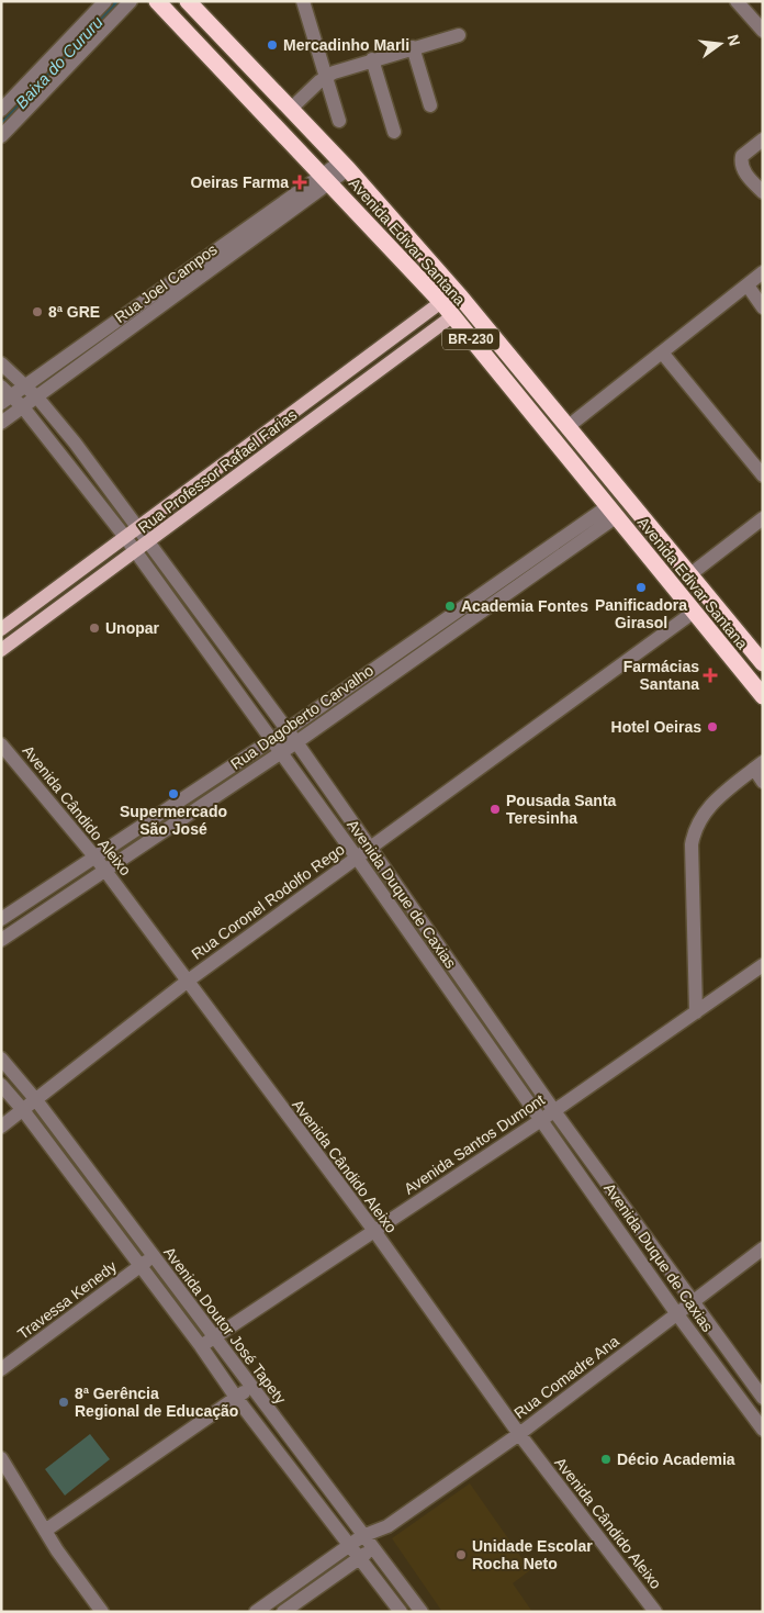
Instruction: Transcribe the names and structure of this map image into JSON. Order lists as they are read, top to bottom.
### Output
{
  "streets": {
    "highway": ["Avenida Edivar Santana", "BR-230"],
    "main road": ["Rua Professor Rafael Farias"],
    "street": [
      "Rua Joel Campos",
      "Rua Dagoberto Carvalho",
      "Avenida Cândido Aleixo",
      "Avenida Duque de Caxias",
      "Rua Coronel Rodolfo Rego",
      "Avenida Santos Dumont",
      "Travessa Kenedy",
      "Avenida Doutor José Tapety",
      "Rua Comadre Ana"
    ]
  },
  "crossings": [
    ["Avenida Edivar Santana", "Rua Joel Campos"],
    ["Avenida Edivar Santana", "Rua Professor Rafael Farias"],
    ["Avenida Edivar Santana", "Rua Dagoberto Carvalho"],
    ["Avenida Edivar Santana", "Rua Coronel Rodolfo Rego"],
    ["Rua Joel Campos", "Avenida Duque de Caxias"],
    ["Rua Professor Rafael Farias", "Avenida Duque de Caxias"],
    ["Rua Dagoberto Carvalho", "Avenida Cândido Aleixo"],
    ["Rua Dagoberto Carvalho", "Avenida Duque de Caxias"],
    ["Avenida Cândido Aleixo", "Rua Coronel Rodolfo Rego"],
    ["Avenida Cândido Aleixo", "Avenida Santos Dumont"],
    ["Avenida Cândido Aleixo", "Rua Comadre Ana"],
    ["Avenida Duque de Caxias", "Rua Coronel Rodolfo Rego"],
    ["Avenida Duque de Caxias", "Avenida Santos Dumont"],
    ["Avenida Duque de Caxias", "Rua Comadre Ana"],
    ["Rua Coronel Rodolfo Rego", "Avenida Doutor José Tapety"],
    ["Avenida Santos Dumont", "Avenida Doutor José Tapety"],
    ["Travessa Kenedy", "Avenida Doutor José Tapety"],
    ["Avenida Doutor José Tapety", "Rua Comadre Ana"]
  ],
  "water": ["Baixa do Cururu"],
  "places": {
    "other": [
      "Mercadinho Marli",
      "8ª GRE",
      "Panificadora Girasol",
      "Academia Fontes",
      "Unopar",
      "Hotel Oeiras",
      "Supermercado São José",
      "Pousada Santa Teresinha",
      "8ª Gerência Regional de Educação",
      "Décio Academia",
      "Unidade Escolar Rocha Neto"
    ],
    "health": ["Oeiras Farma", "Farmácias Santana"]
  },
  "north": "right"
}
